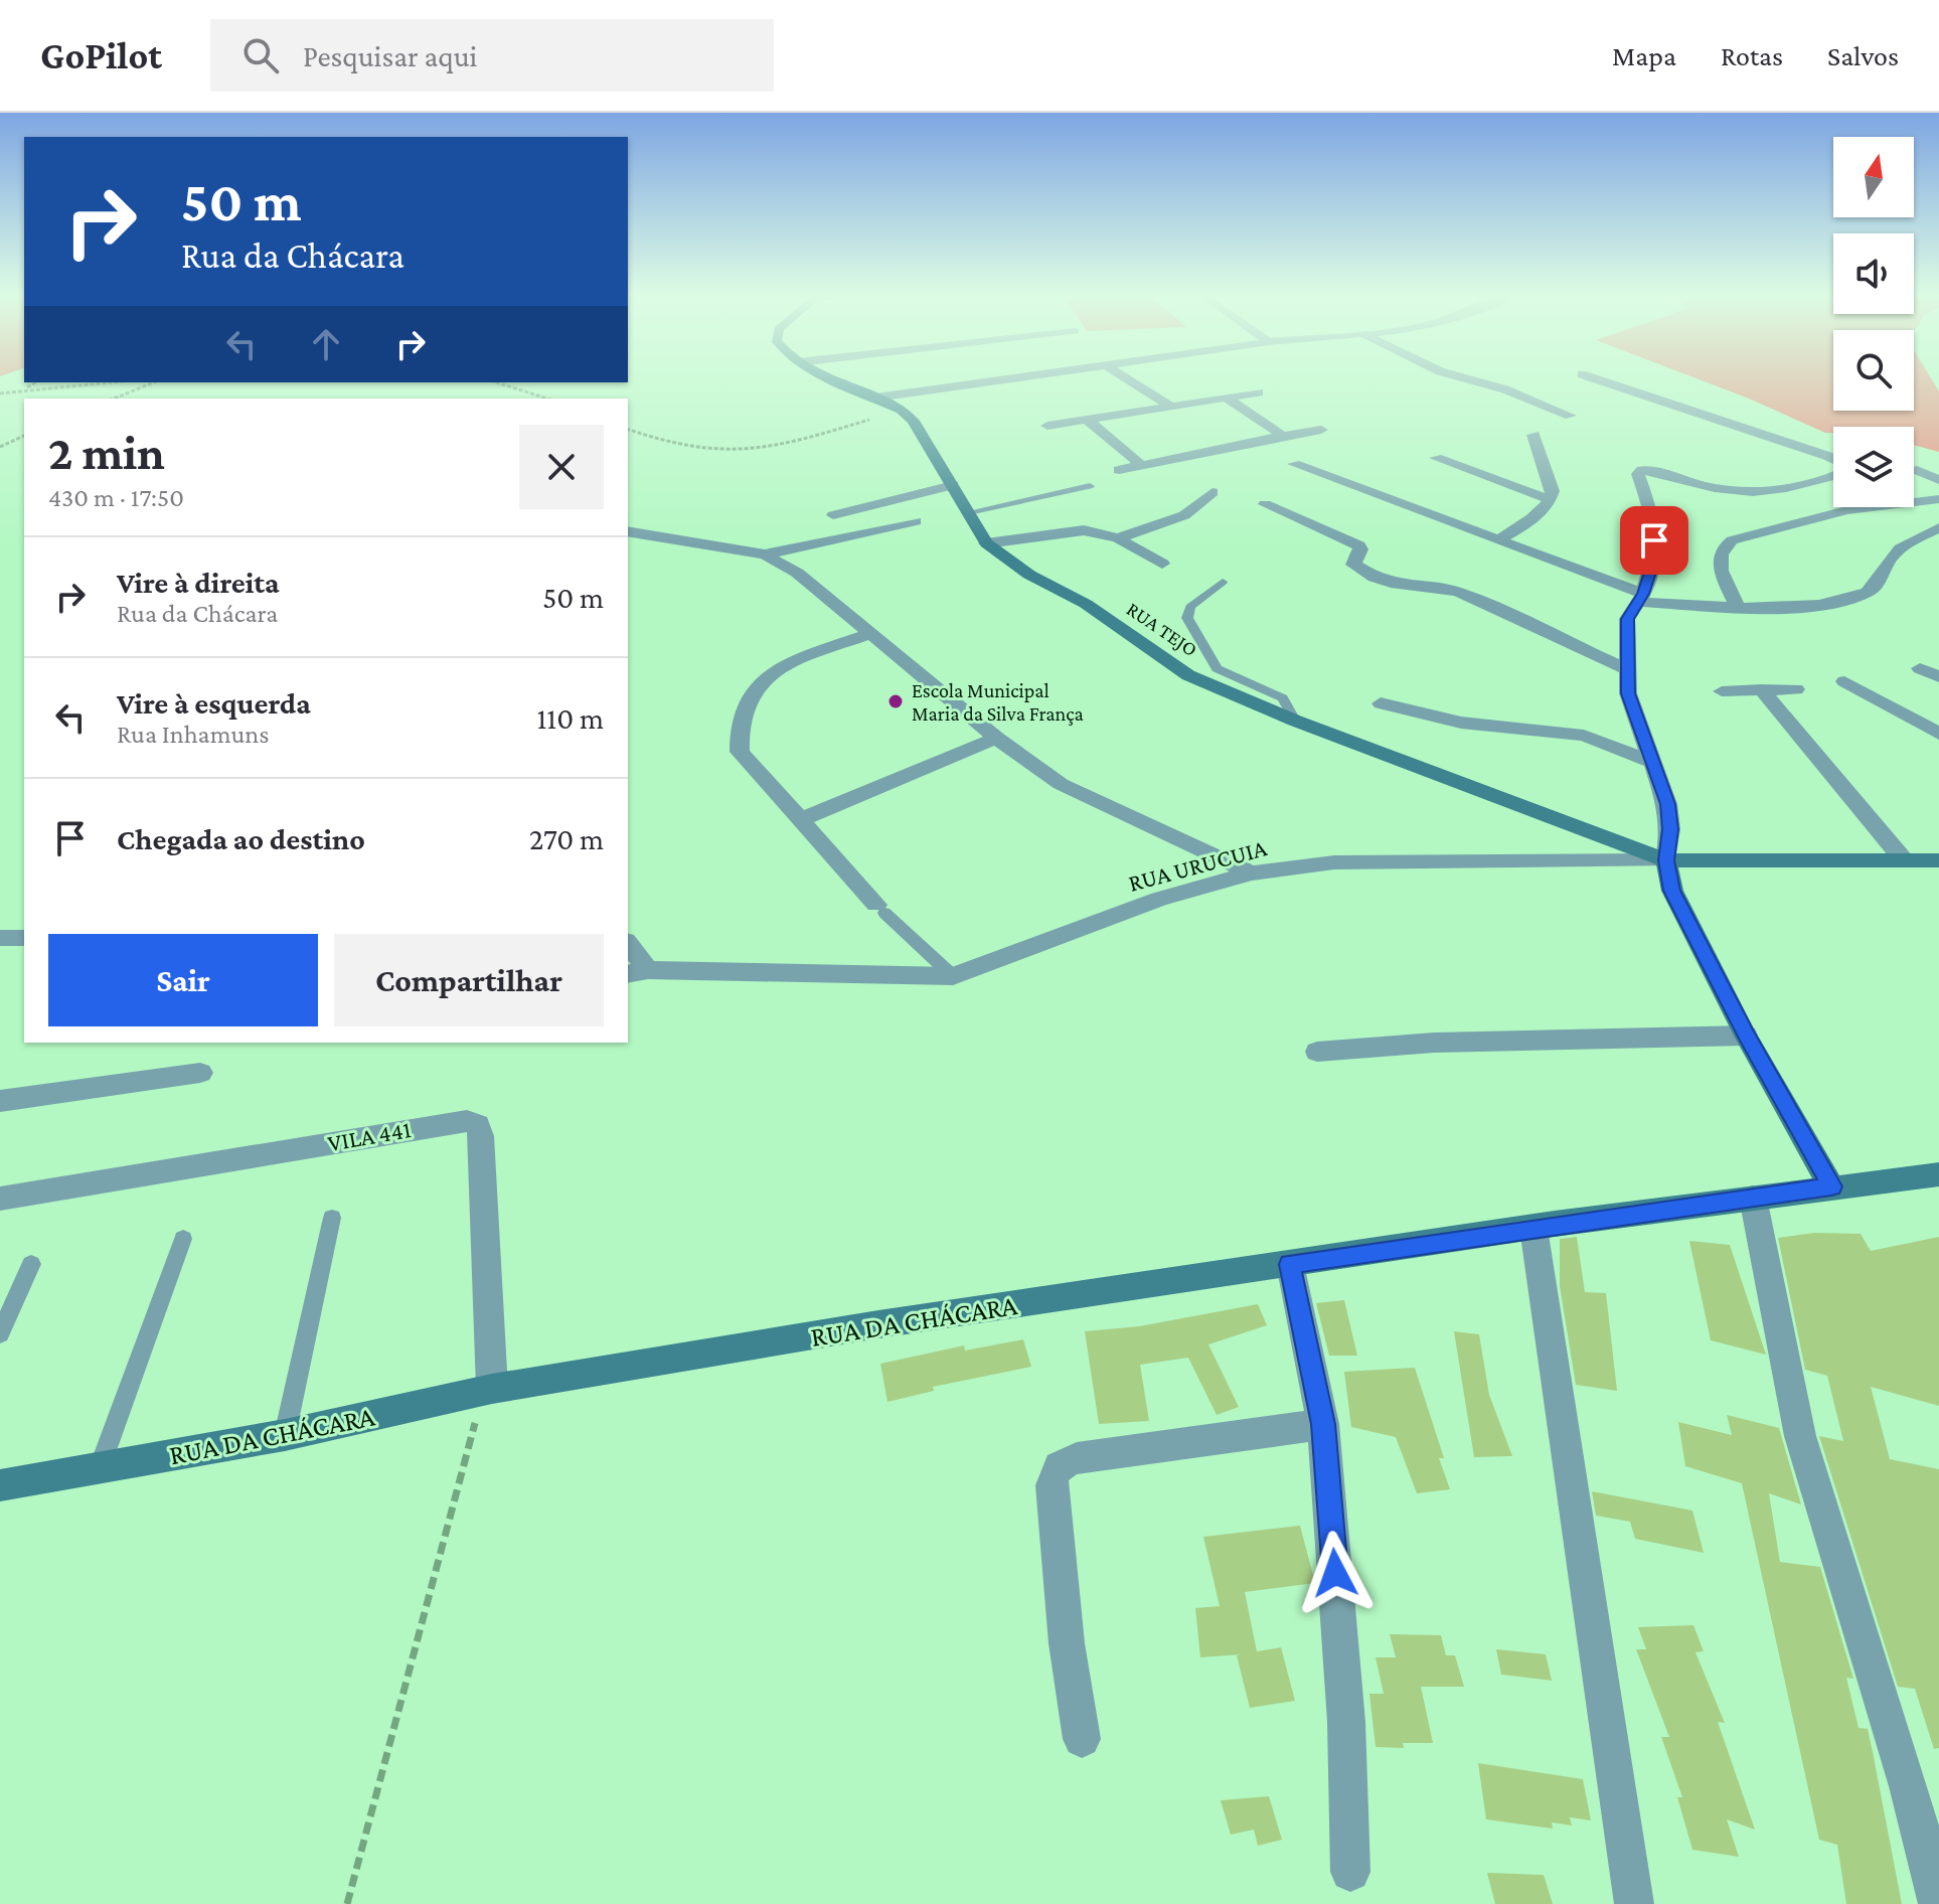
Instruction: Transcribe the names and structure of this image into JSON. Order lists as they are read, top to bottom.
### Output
{
  "streets": {
    "street": [
      "RUA TEJO",
      "RUA URUCUIA",
      "VILA 441",
      "RUA DA CHÁCARA"
    ]
  },
  "crossings": [
    ["RUA TEJO", "RUA URUCUIA"],
    ["VILA 441", "RUA DA CHÁCARA"]
  ],
  "places": ["Escola Municipal Maria da Silva França"],
  "north": "top",
  "page": {
    "header": "GoPilot",
    "search": "Pesquisar aqui",
    "nav": ["Mapa", "Rotas", "Salvos"],
    "turn": ["50 m", "Rua da Chácara"],
    "heading": ["2 min", "430 m · 17:50"],
    "list": [
      {
        "name": "Vire à direita",
        "note": "Rua da Chácara",
        "value": "50 m"
      },
      {
        "name": "Vire à esquerda",
        "note": "Rua Inhamuns",
        "value": "110 m"
      },
      {
        "name": "Chegada ao destino",
        "value": "270 m"
      }
    ],
    "buttons": ["Sair", "Compartilhar"]
  }
}
